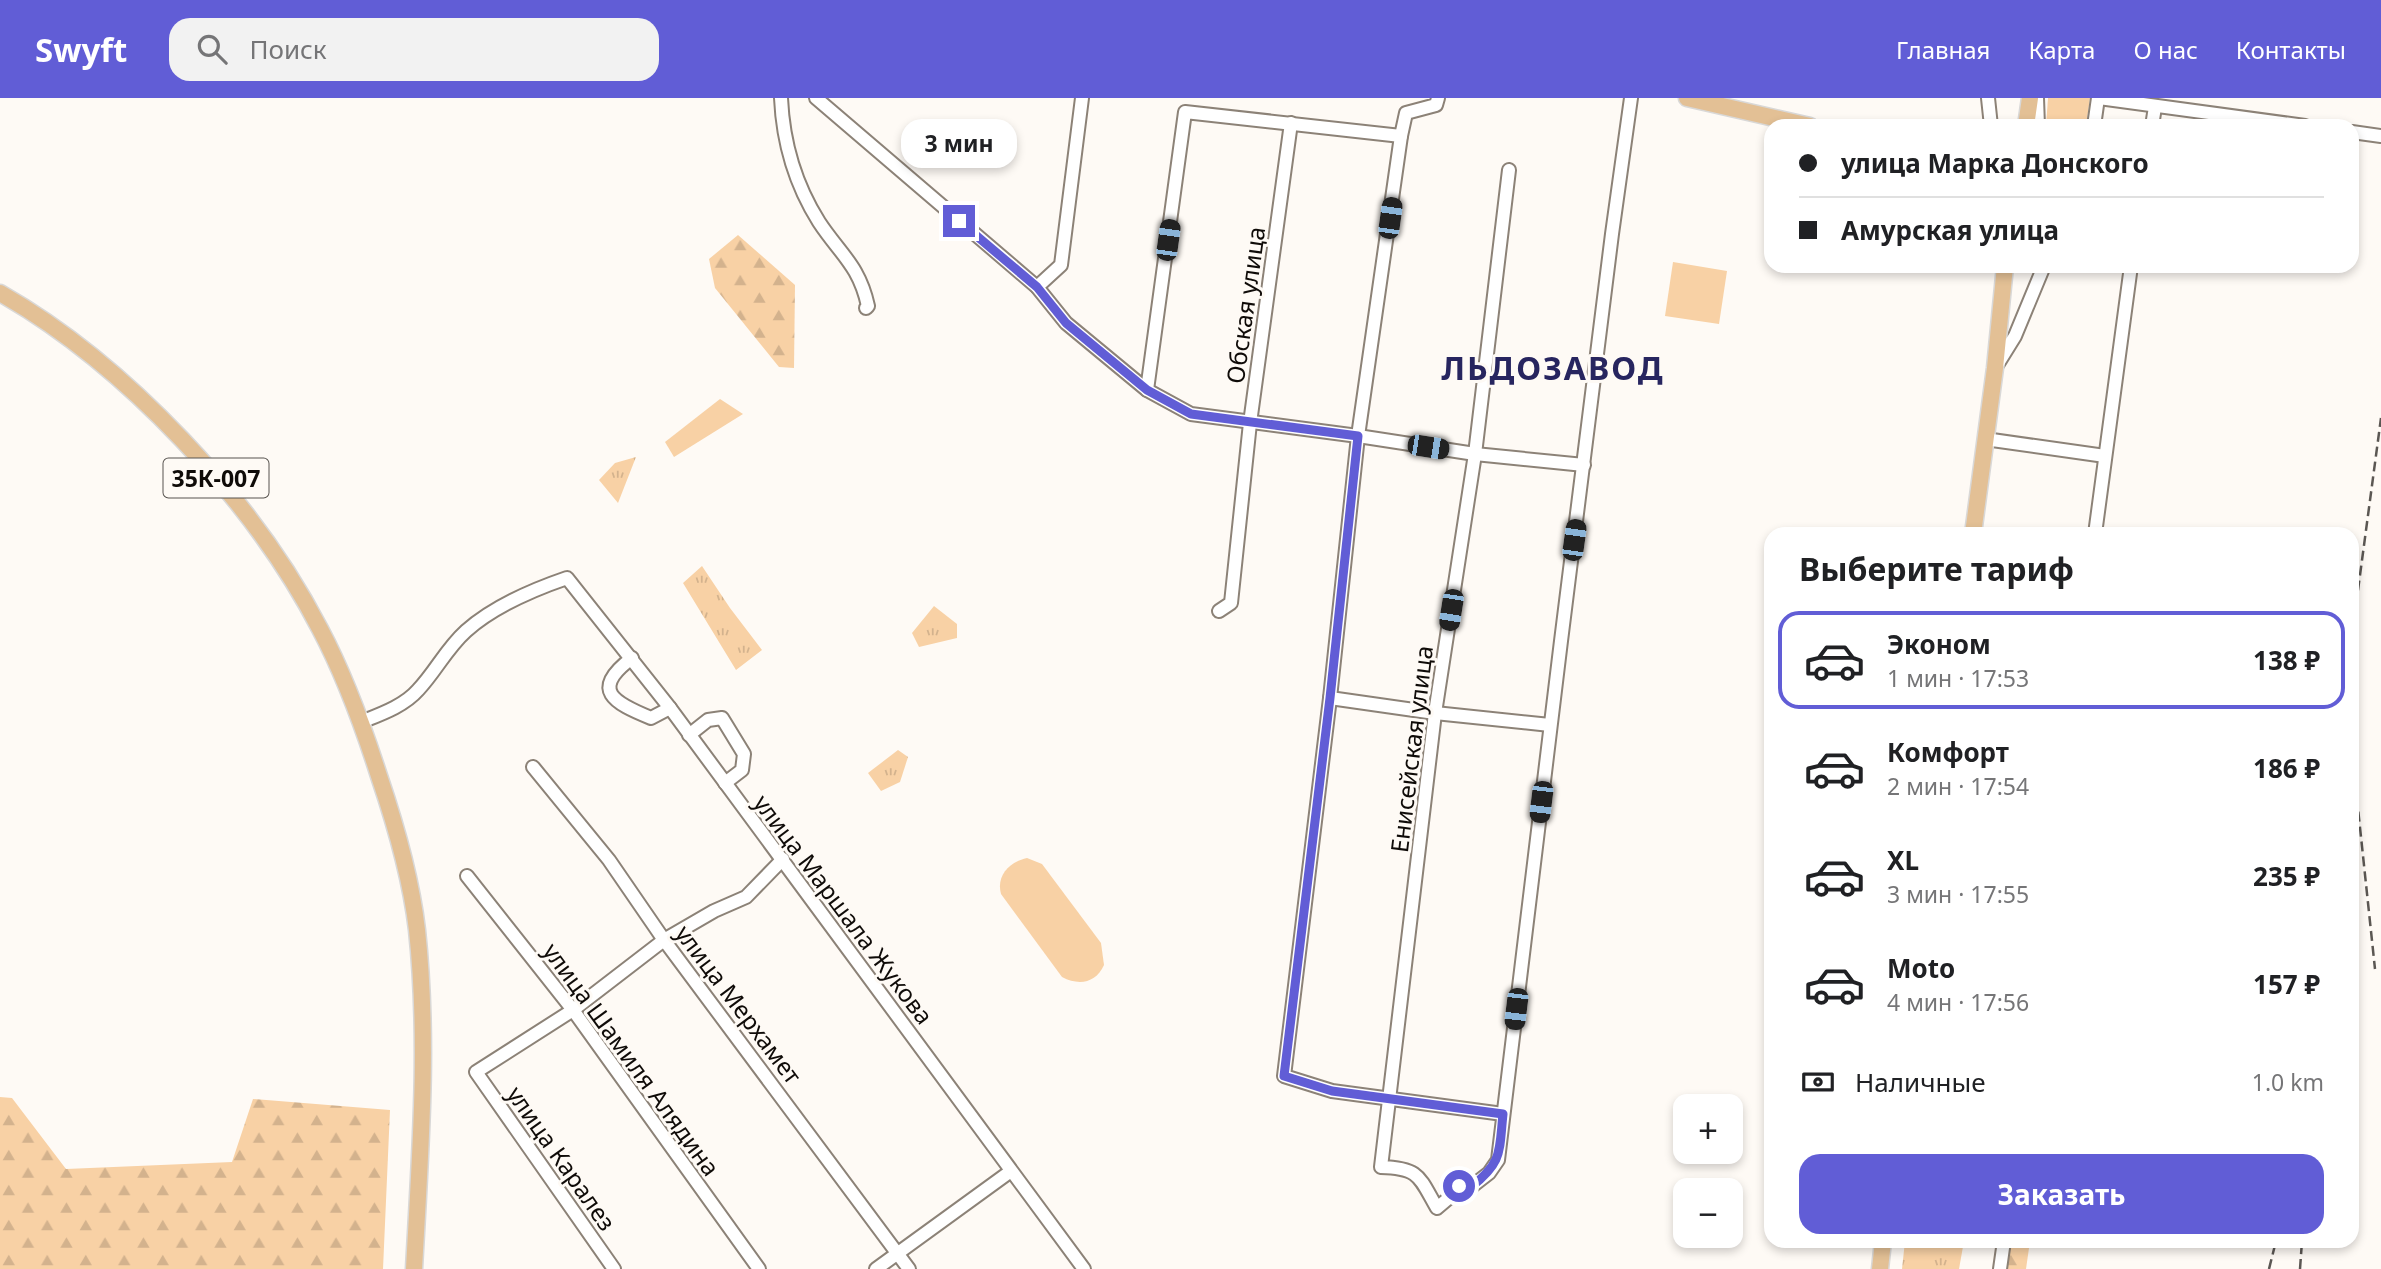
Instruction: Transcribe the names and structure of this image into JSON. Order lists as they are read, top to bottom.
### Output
{
  "streets": {
    "main road": ["35К-007"],
    "street": [
      "Обская улица",
      "Енисейская улица",
      "улица Маршала Жукова",
      "улица Мерхамет",
      "улица Шамиля Алядина",
      "улица Каралез"
    ]
  },
  "crossings": [
    ["35К-007", "улица Маршала Жукова"],
    ["улица Шамиля Алядина", "улица Каралез"]
  ],
  "districts": ["ЛЬДОЗАВОД"],
  "page": {
    "header": "Swyft",
    "search": "Поиск",
    "nav": [
      "Главная",
      "Карта",
      "О нас",
      "Контакты"
    ],
    "bubble": "3 мин",
    "banner": ["улица Марка Донского", "Амурская улица"],
    "heading": "Выберите тариф",
    "list": [
      {
        "name": "Эконом",
        "note": "1 мин · 17:53",
        "value": "138 ₽"
      },
      {
        "name": "Комфорт",
        "note": "2 мин · 17:54",
        "value": "186 ₽"
      },
      {
        "name": "XL",
        "note": "3 мин · 17:55",
        "value": "235 ₽"
      },
      {
        "name": "Moto",
        "note": "4 мин · 17:56",
        "value": "157 ₽"
      }
    ],
    "pay": ["Наличные", "1.0 km"],
    "map_buttons": ["+", "−"],
    "buttons": "Заказать"
  }
}
